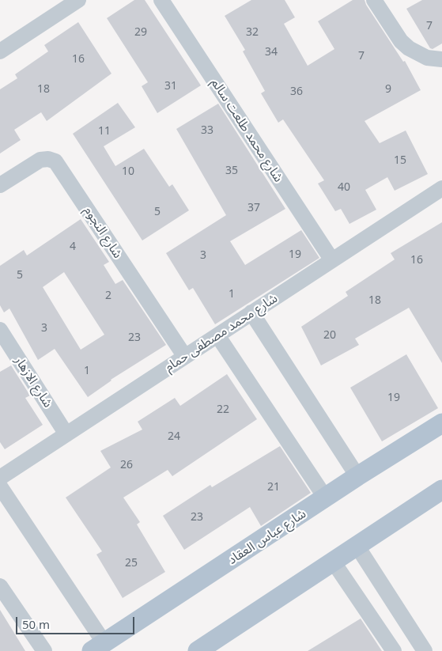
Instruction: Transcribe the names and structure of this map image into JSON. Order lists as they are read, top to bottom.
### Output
{
  "streets": {
    "main road": ["شارع عباس العقاد"],
    "street": [
      "شارع محمد طلعت سالم",
      "شارع النجوم",
      "شارع محمد مصطفى حمام",
      "شارع الازهار"
    ]
  },
  "crossings": [
    ["شارع محمد طلعت سالم", "شارع محمد مصطفى حمام"],
    ["شارع النجوم", "شارع محمد مصطفى حمام"],
    ["شارع محمد مصطفى حمام", "شارع الازهار"]
  ],
  "house_numbers": [
    "7",
    "29",
    "32",
    "34",
    "7",
    "16",
    "31",
    "18",
    "9",
    "36",
    "33",
    "11",
    "15",
    "35",
    "10",
    "40",
    "37",
    "5",
    "4",
    "19",
    "3",
    "16",
    "5",
    "1",
    "2",
    "18",
    "3",
    "20",
    "23",
    "1",
    "19",
    "22",
    "24",
    "26",
    "21",
    "23",
    "25"
  ],
  "scale_bar": "50 m"
}
